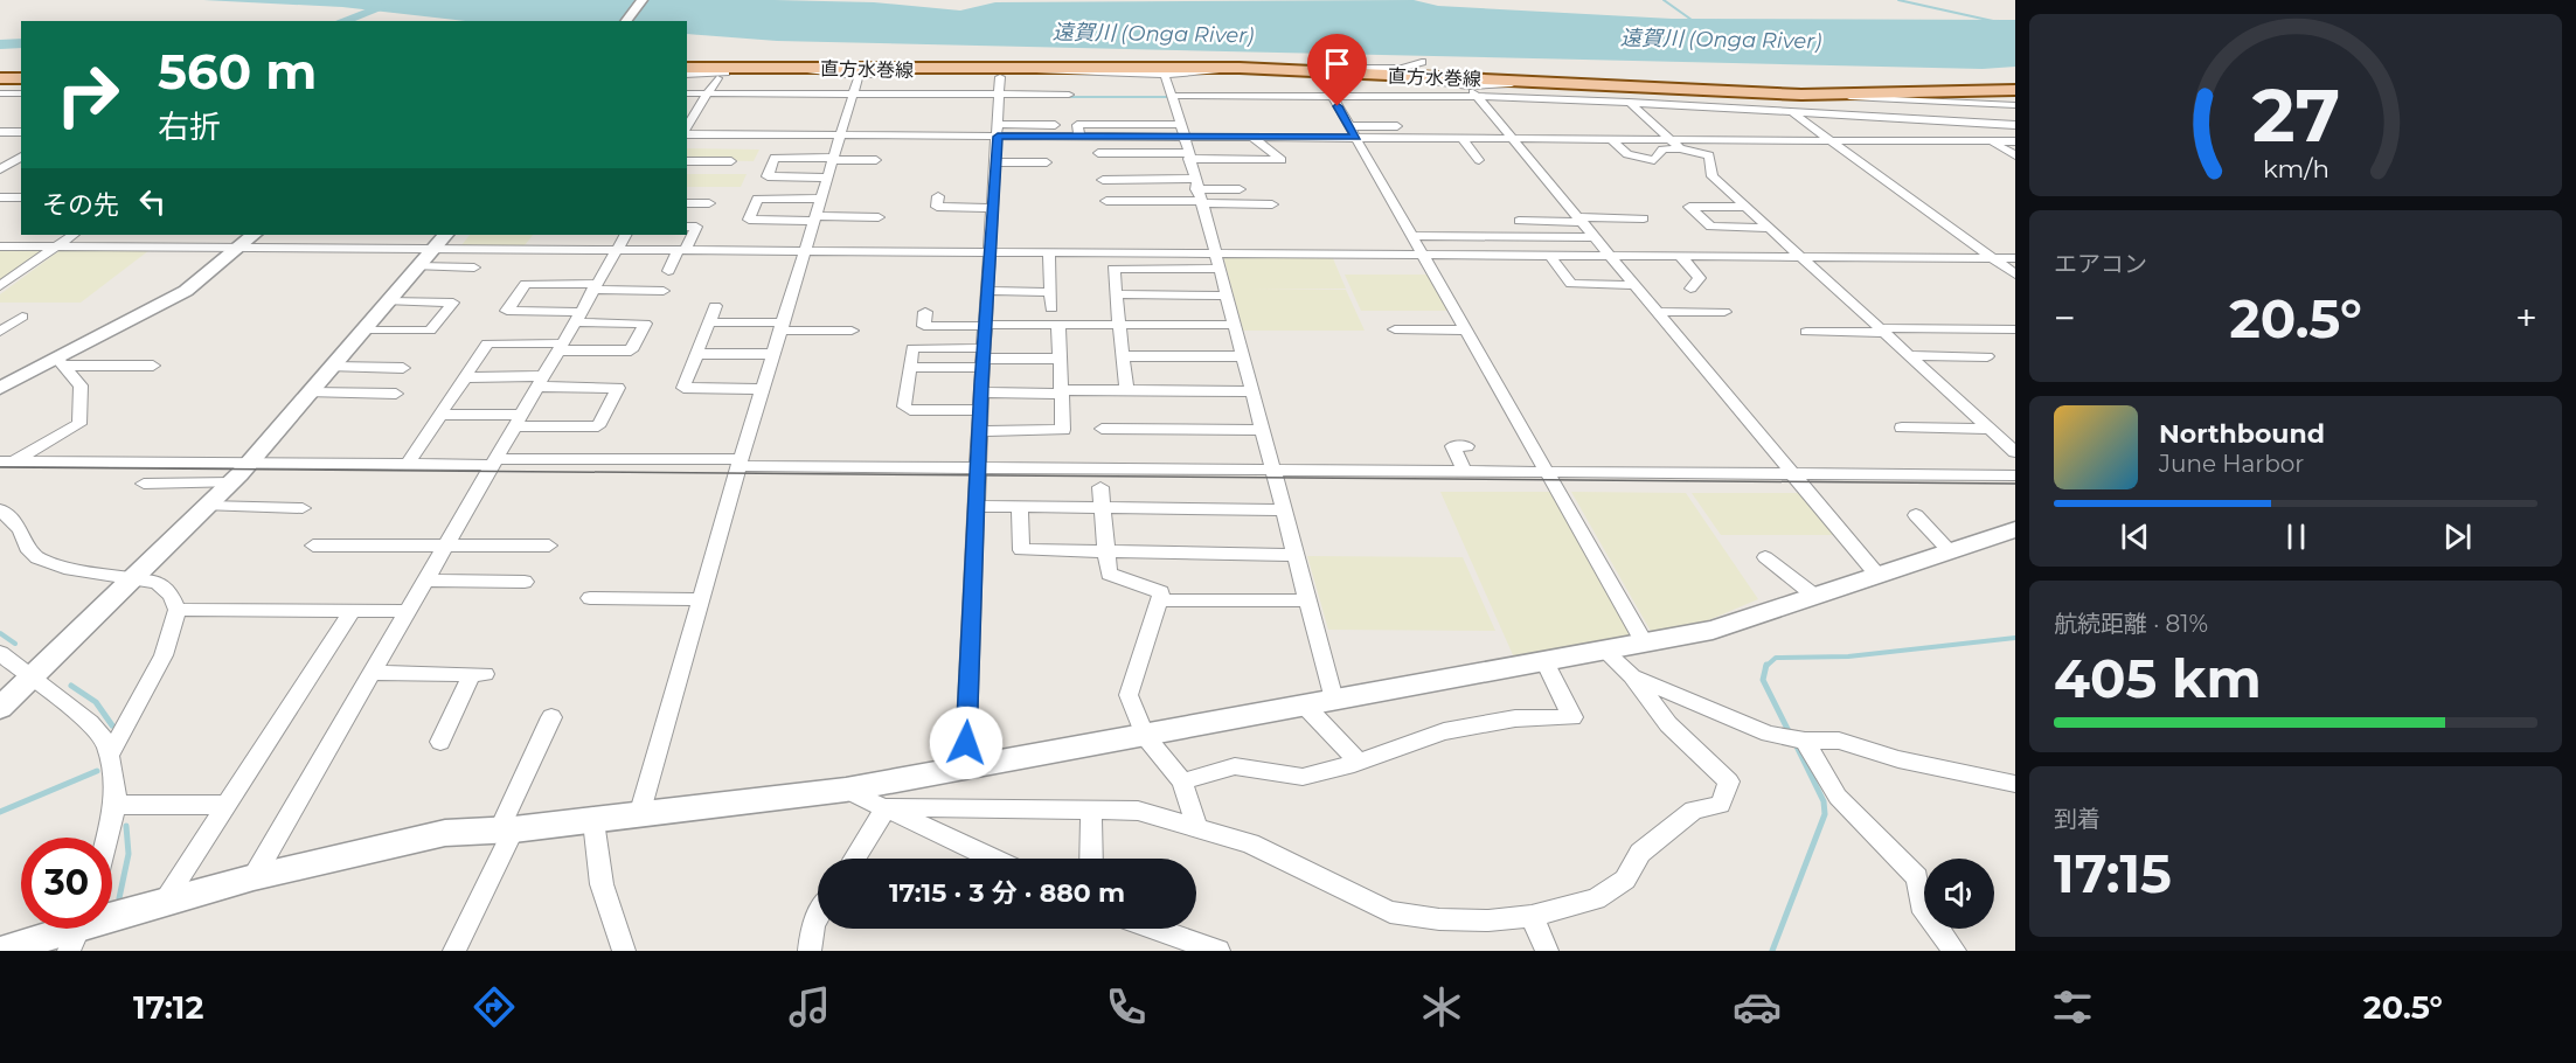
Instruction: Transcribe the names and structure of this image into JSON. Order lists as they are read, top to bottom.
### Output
{
  "streets": {
    "main road": ["直方水巻線"]
  },
  "water": ["遠賀川 (Onga River)"],
  "page": {
    "turn": ["560 m", "右折"],
    "then": "その先",
    "tile": [
      "エアコン",
      ["航続距離 · 81%", "405 km"],
      ["到着", "17:15"]
    ],
    "heat": ["−", "20.5°", "+"],
    "song": ["Northbound", "June Harbor"],
    "limit": "30",
    "trip": "17:15 · 3 分 · 880 m",
    "tabs": ["17:12", "20.5°"],
    "gauge": ["27", "km/h"]
  }
}
